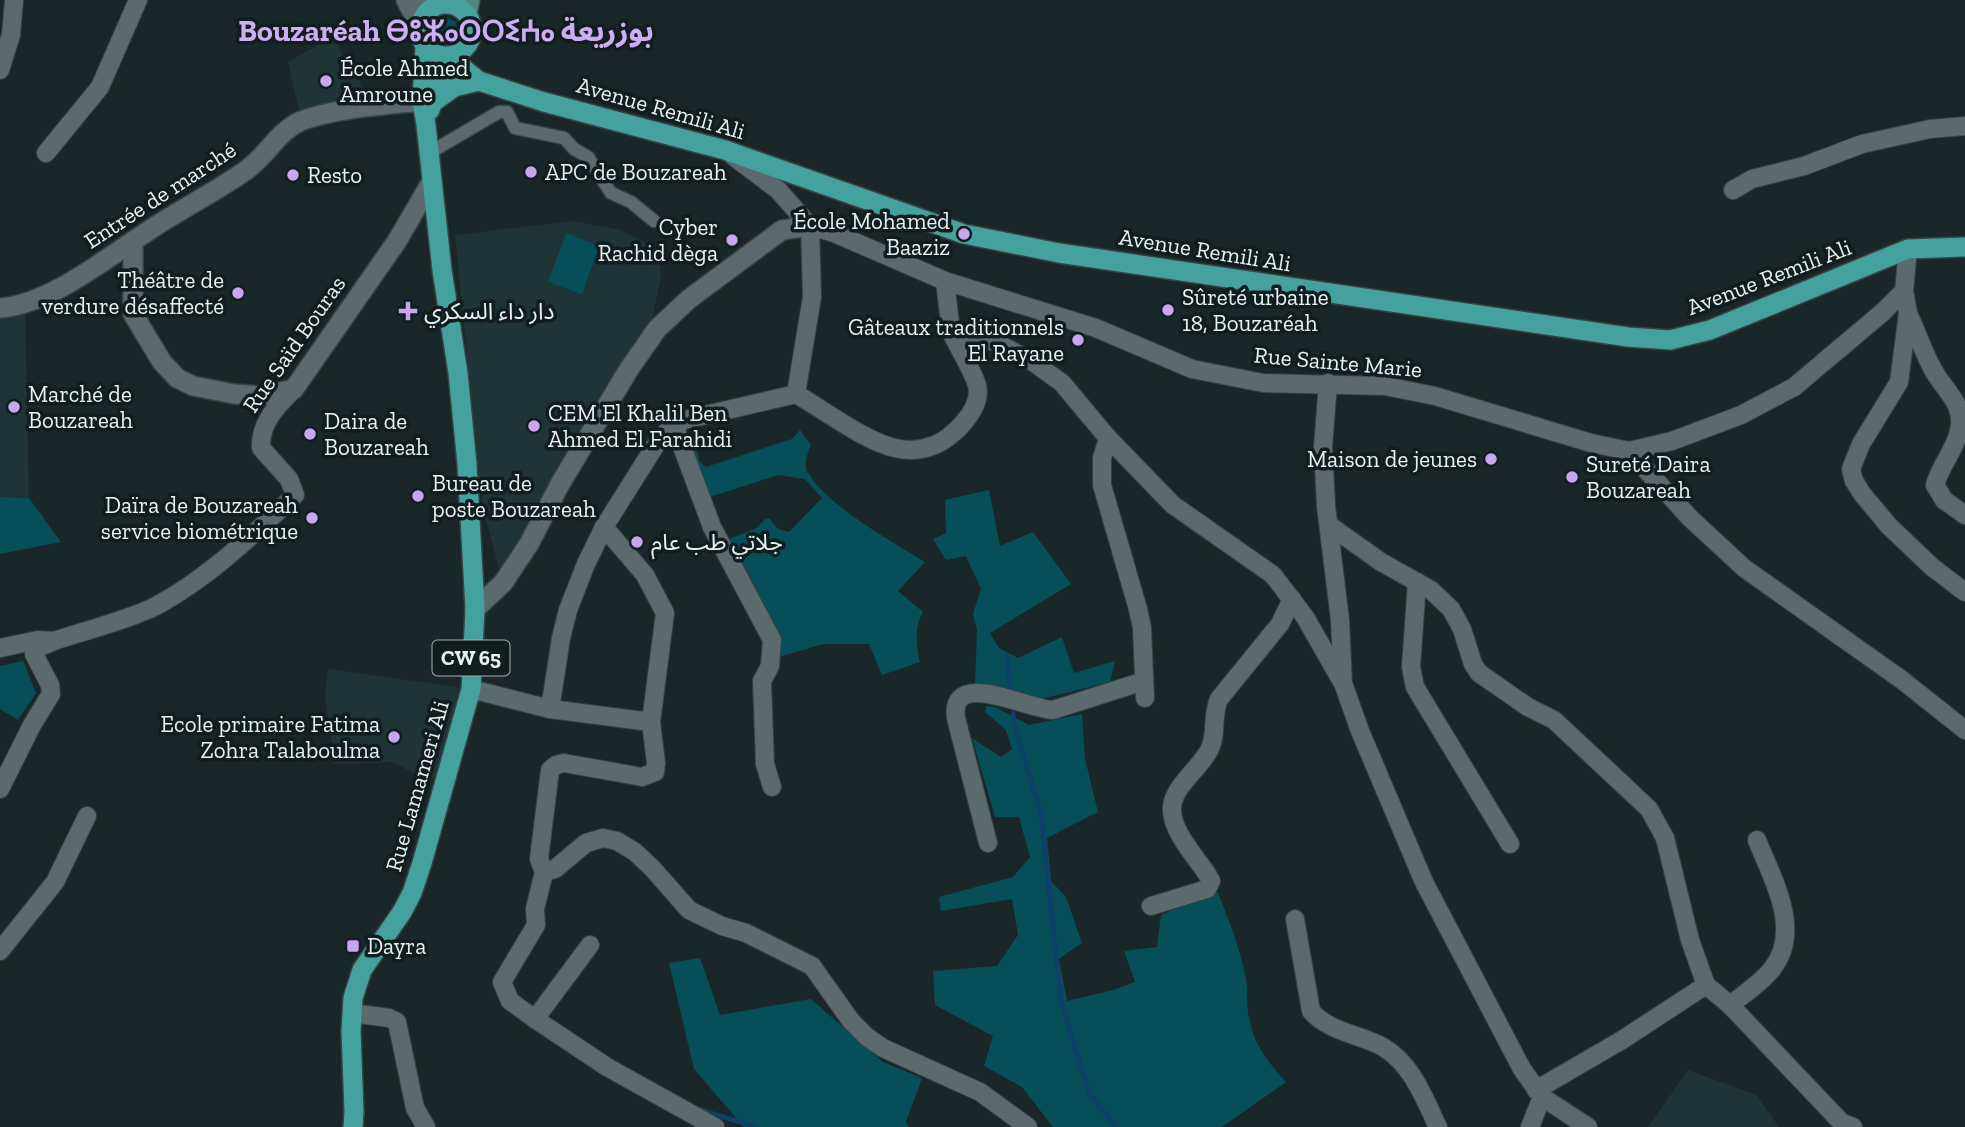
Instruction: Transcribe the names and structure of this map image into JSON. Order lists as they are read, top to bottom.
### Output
{
  "streets": {
    "main road": ["Avenue Remili Ali", "CW 65", "Rue Lamameri Ali"],
    "street": ["Entrée de marché", "Rue Saïd Bouras", "Rue Sainte Marie"]
  },
  "crossings": [
    ["Entrée de marché", "Rue Lamameri Ali"],
    ["Rue Saïd Bouras", "Rue Lamameri Ali"]
  ],
  "districts": ["Bouzaréah ⴱⵓⵣⴰⵔⵔⵉⵄⴰ بوزريعة"],
  "places": {
    "other": [
      "École Ahmed Amroune",
      "APC de Bouzareah",
      "Resto",
      "École Mohamed Baaziz",
      "Cyber Rachid dèga",
      "Théâtre de verdure désaffecté",
      "Sûreté urbaine 18, Bouzaréah",
      "Gâteaux traditionnels El Rayane",
      "Marché de Bouzareah",
      "CEM El Khalil Ben Ahmed El Farahidi",
      "Daira de Bouzareah",
      "Maison de jeunes",
      "Sureté Daira Bouzareah",
      "Bureau de poste Bouzareah",
      "Daïra de Bouzareah service biométrique",
      "جلاتي طب عام",
      "Ecole primaire Fatima Zohra Talaboulma"
    ],
    "health": ["دار داء السكري"],
    "transit": ["Dayra"]
  }
}
